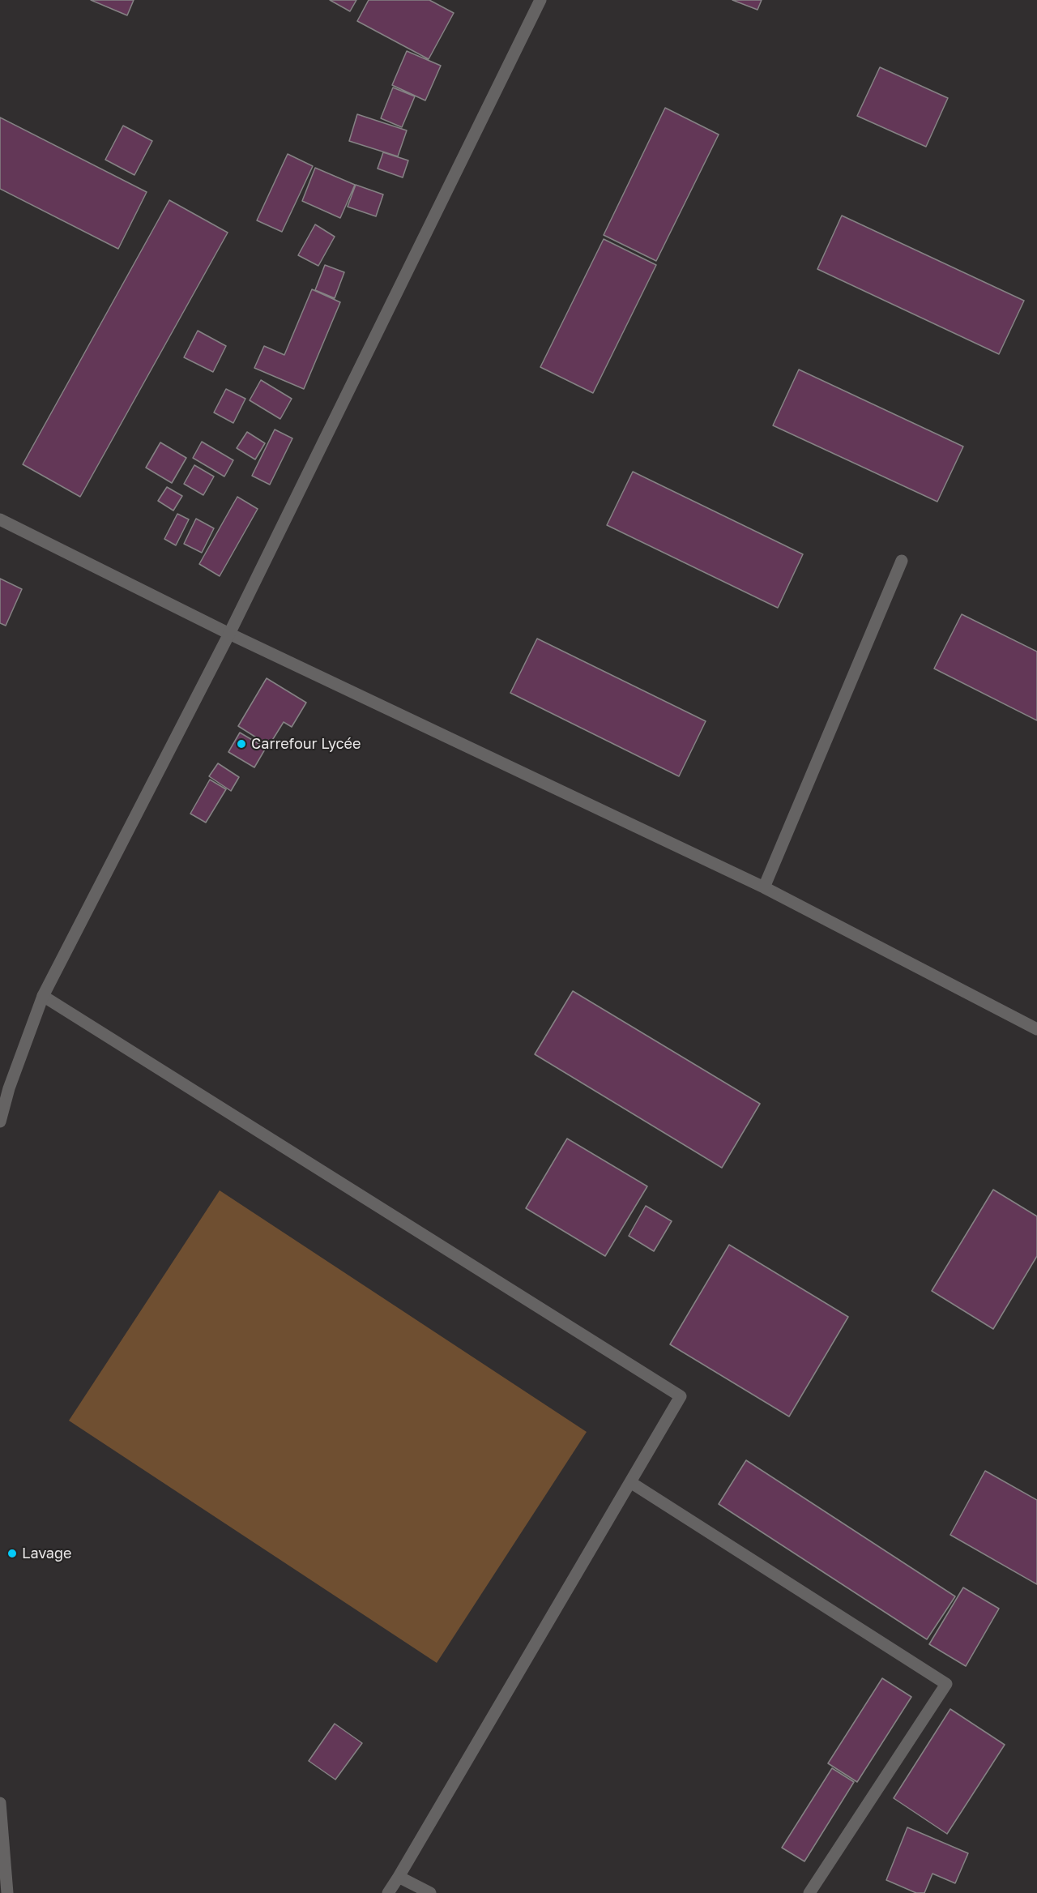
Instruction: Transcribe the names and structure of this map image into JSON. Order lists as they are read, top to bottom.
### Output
{
  "places": ["Carrefour Lycée", "Lavage"]
}
